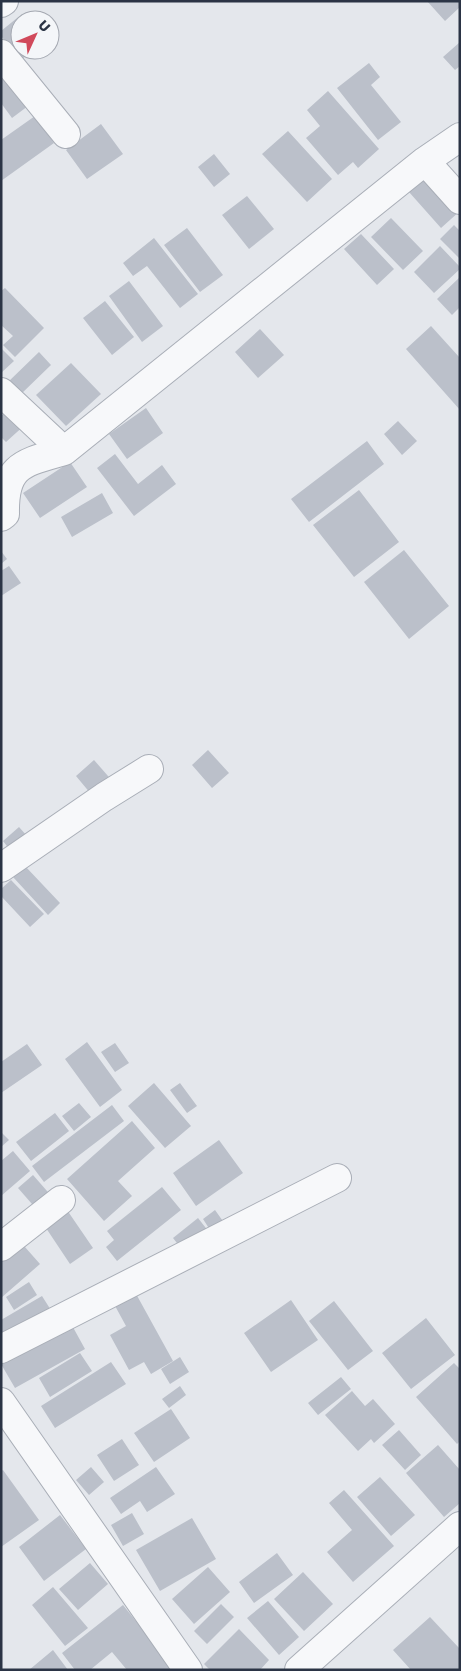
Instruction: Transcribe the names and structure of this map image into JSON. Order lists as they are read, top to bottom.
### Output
{
  "north": "top right"
}
